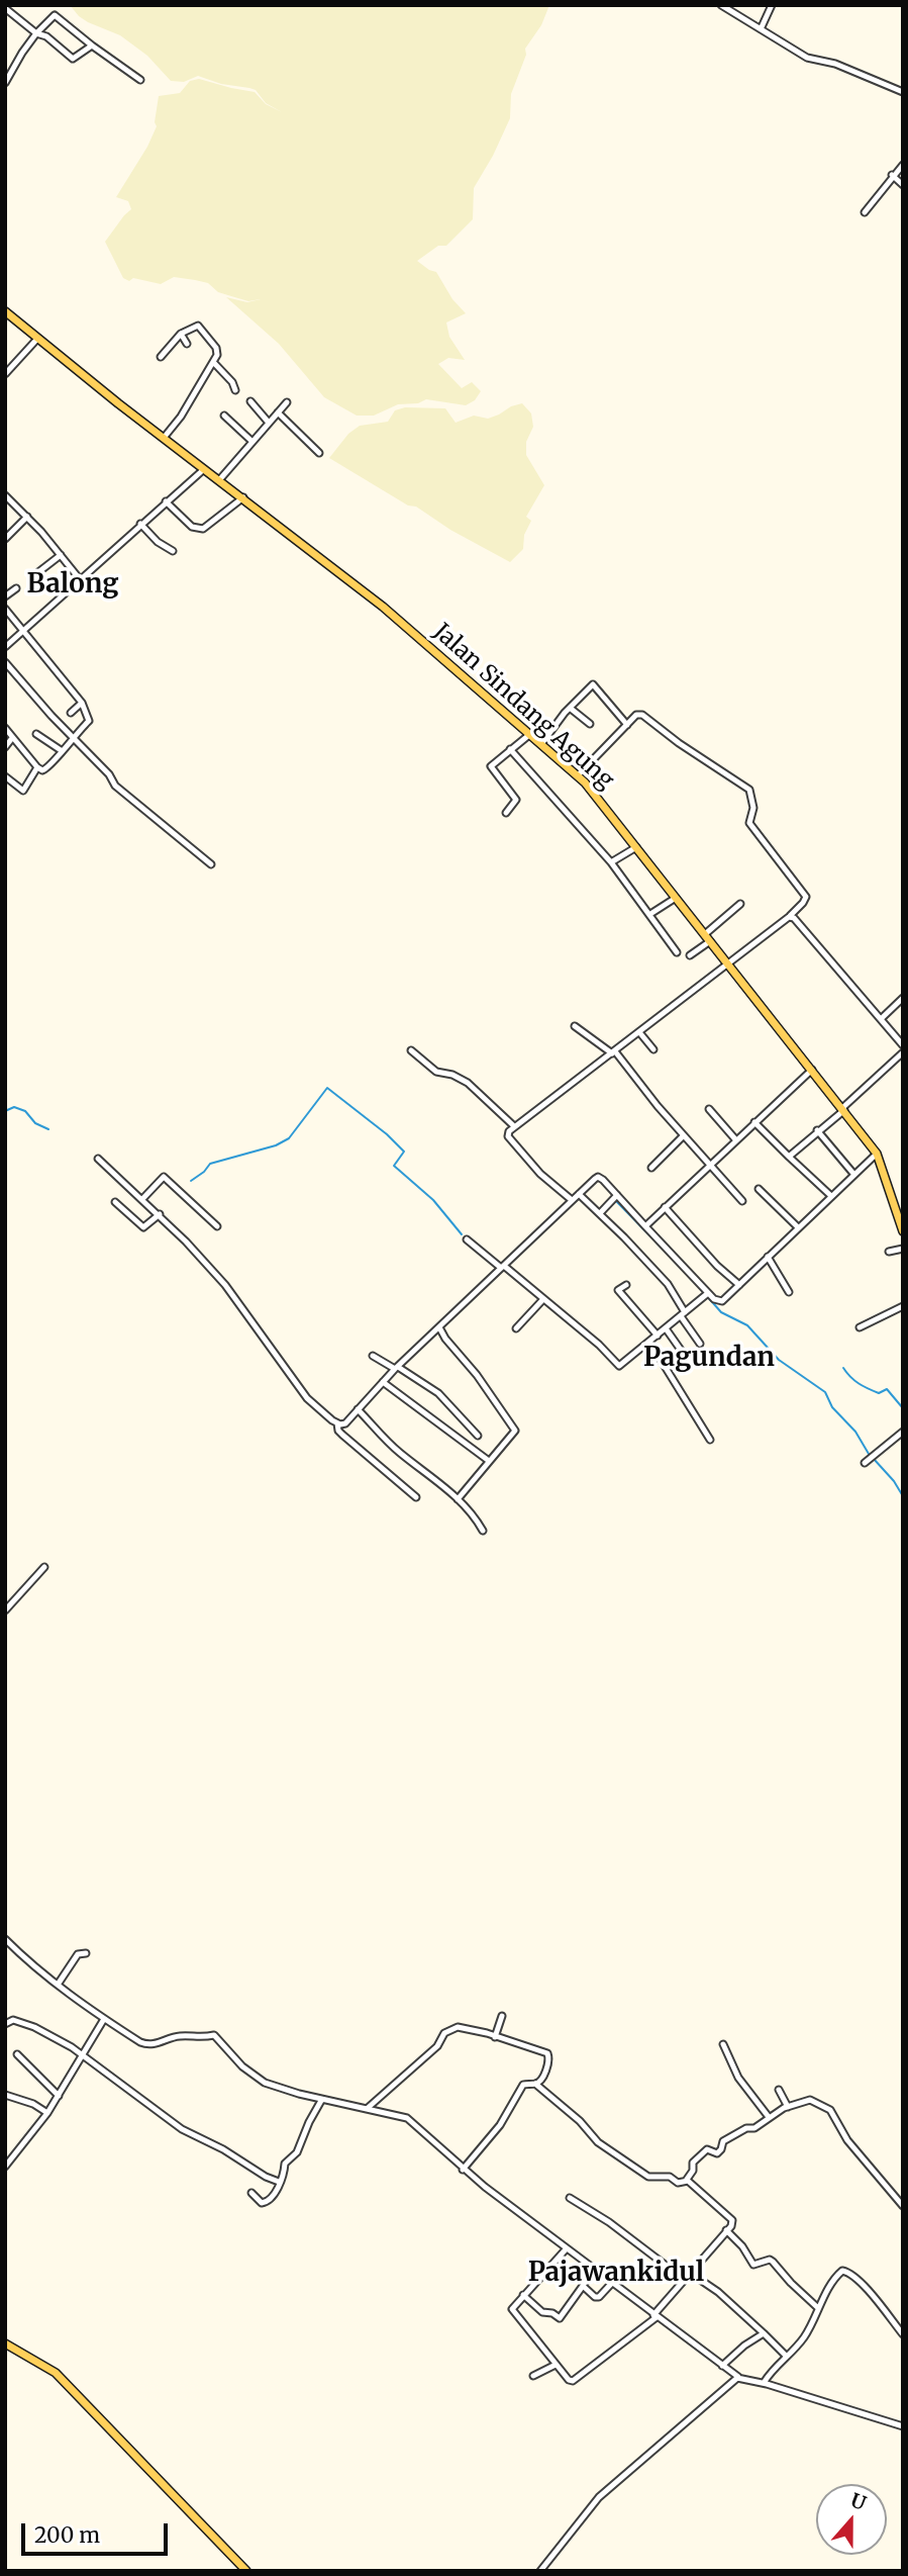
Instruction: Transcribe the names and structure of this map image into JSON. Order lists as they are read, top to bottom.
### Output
{
  "streets": {
    "main road": ["Jalan Sindang Agung"]
  },
  "districts": ["Balong", "Pagundan", "Pajawankidul"],
  "scale_bar": "200 m",
  "north": "top"
}
